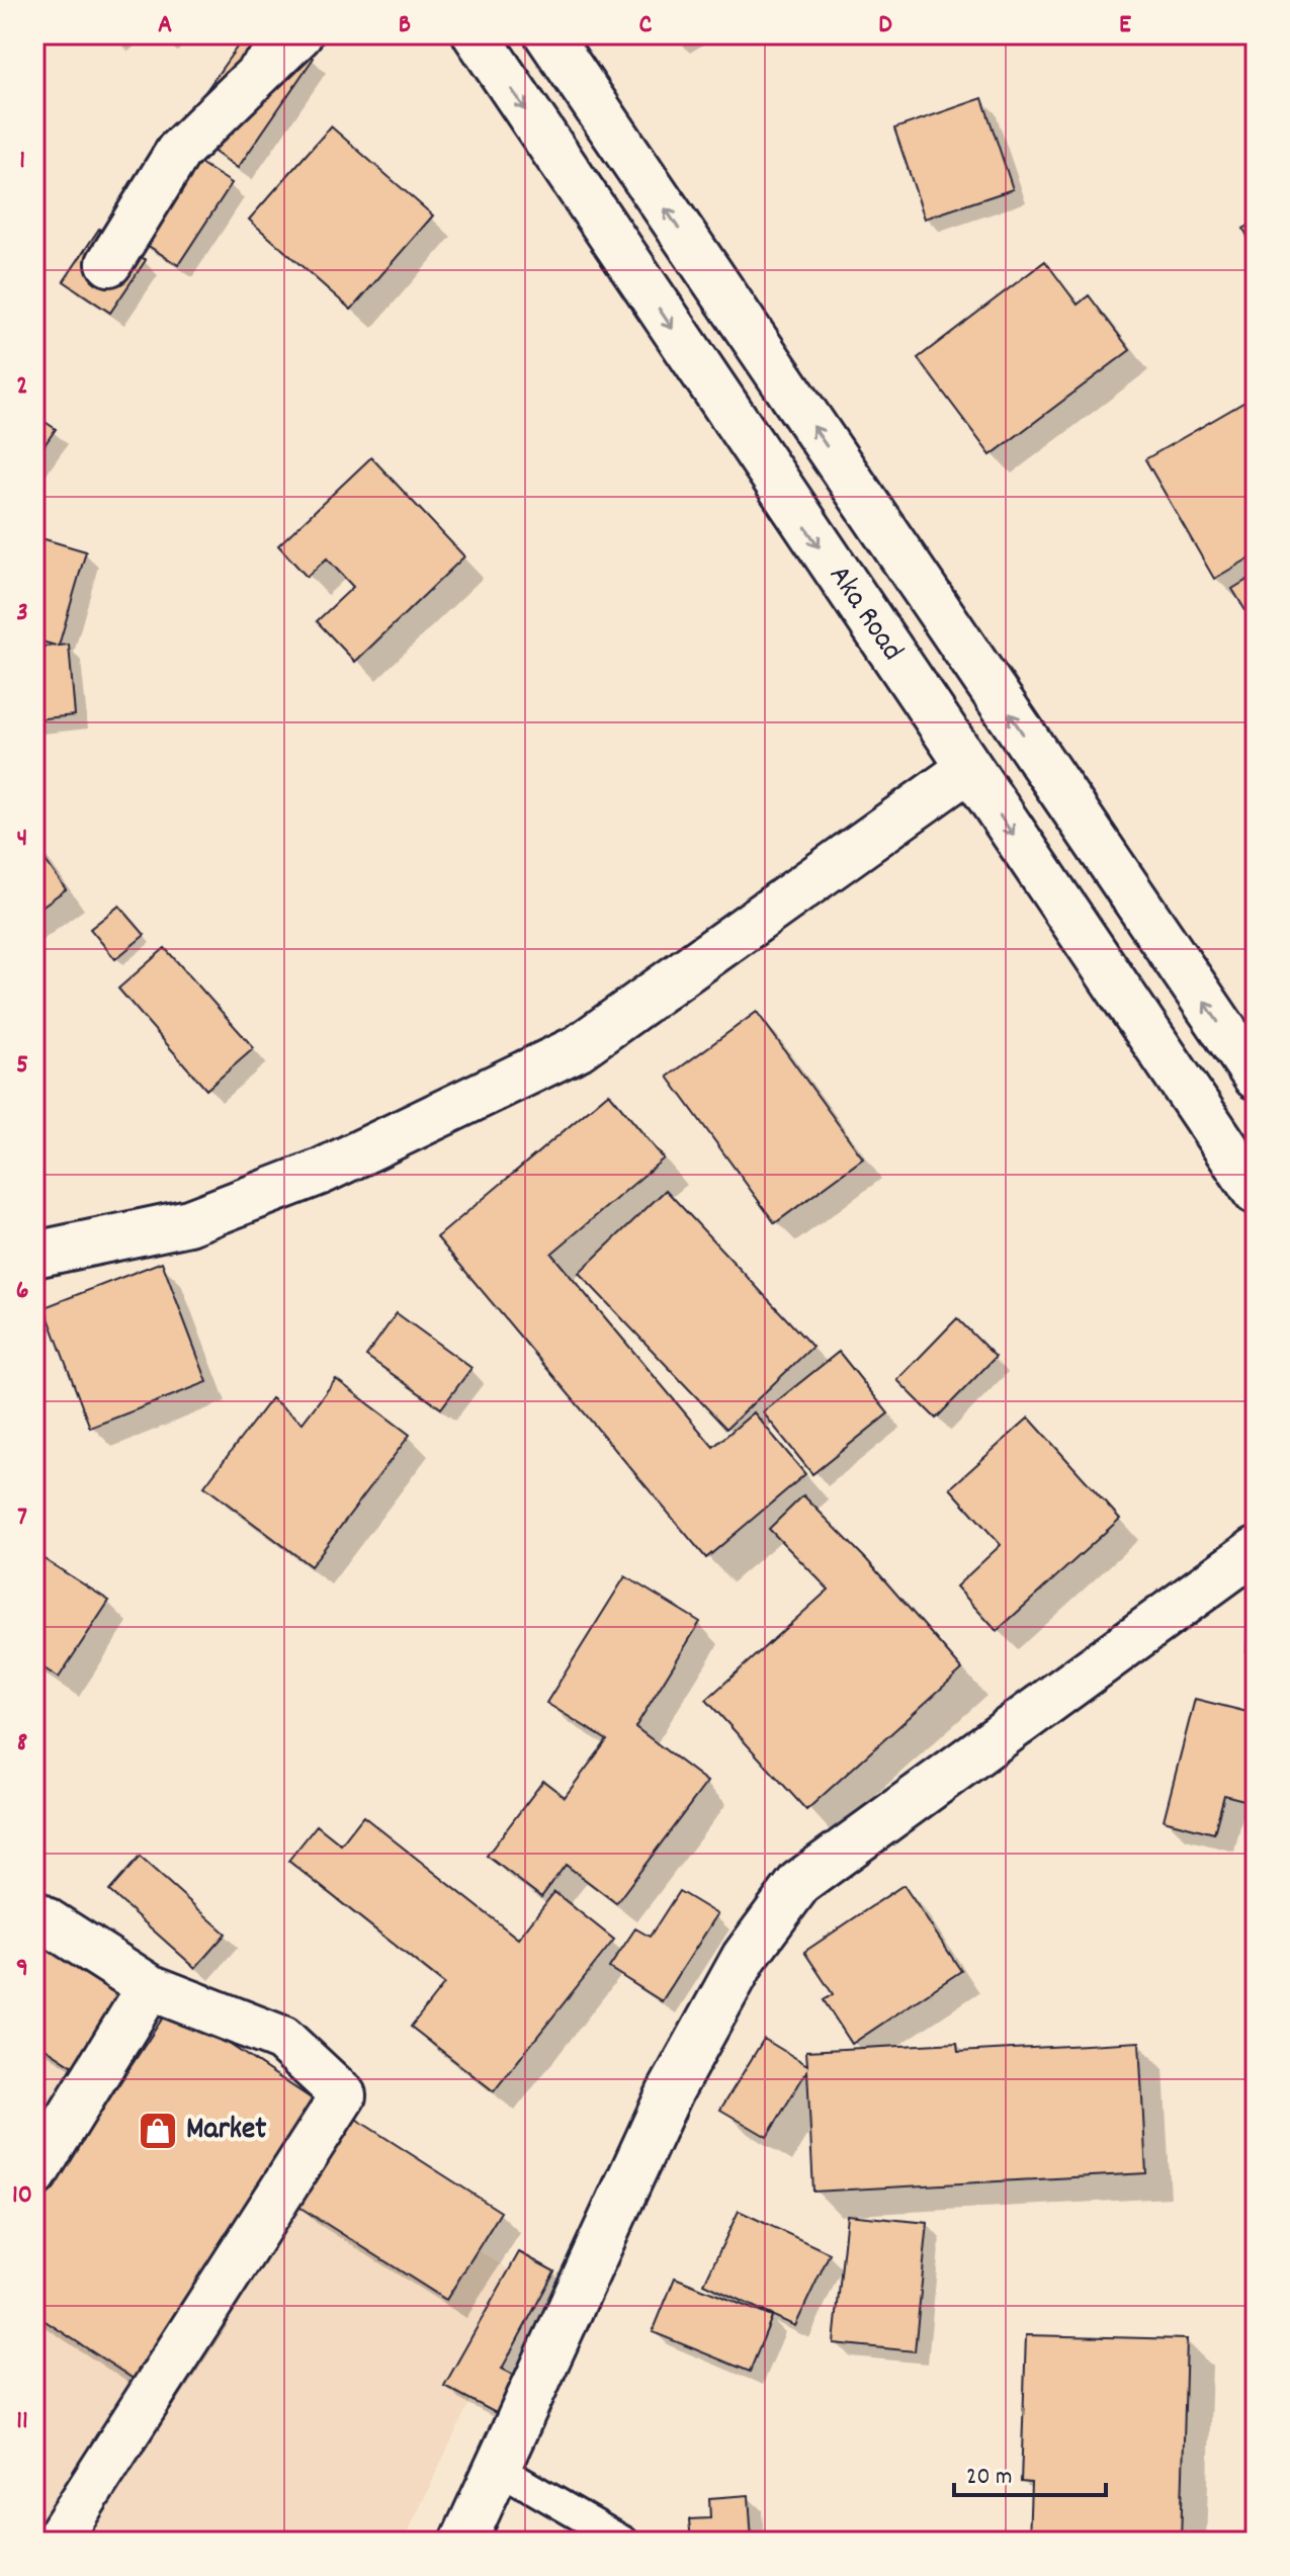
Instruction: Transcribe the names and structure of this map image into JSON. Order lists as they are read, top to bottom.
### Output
{
  "streets": {
    "street": ["Aka Road"]
  },
  "places": {
    "shop": ["Market"]
  },
  "scale_bar": "20 m",
  "grid": {
    "columns": [
      "A",
      "B",
      "C",
      "D",
      "E"
    ],
    "rows": [
      "1",
      "2",
      "3",
      "4",
      "5",
      "6",
      "7",
      "8",
      "9",
      "10",
      "11"
    ]
  }
}
